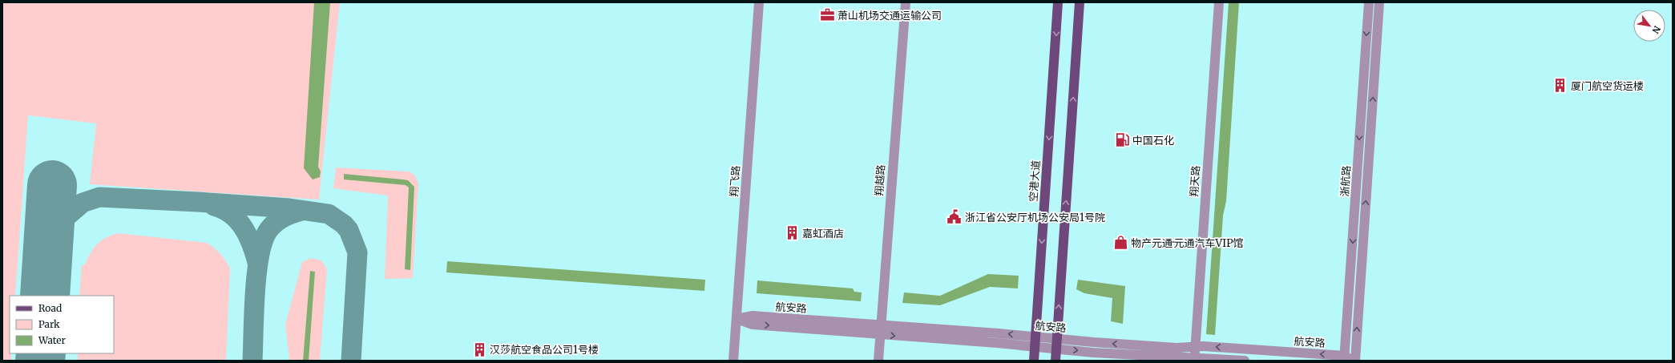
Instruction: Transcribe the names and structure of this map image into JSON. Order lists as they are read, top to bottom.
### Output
{
  "streets": {
    "main road": ["空港大道"],
    "street": [
      "翔越路",
      "翔飞路",
      "翔天路",
      "浙航路",
      "航安路"
    ]
  },
  "crossings": [
    ["翔越路", "航安路"],
    ["翔飞路", "航安路"],
    ["空港大道", "航安路"],
    ["翔天路", "航安路"],
    ["浙航路", "航安路"]
  ],
  "places": {
    "office": ["萧山机场交通运输公司"],
    "building": ["厦门航空货运楼", "嘉虹酒店", "汉莎航空食品公司1号楼"],
    "fuel station": ["中国石化"],
    "public building": ["浙江省公安厅机场公安局1号院"],
    "shop": ["物产元通·元通汽车VIP馆"]
  },
  "legend": ["Road", "Park", "Water"],
  "north": "bottom right"
}
